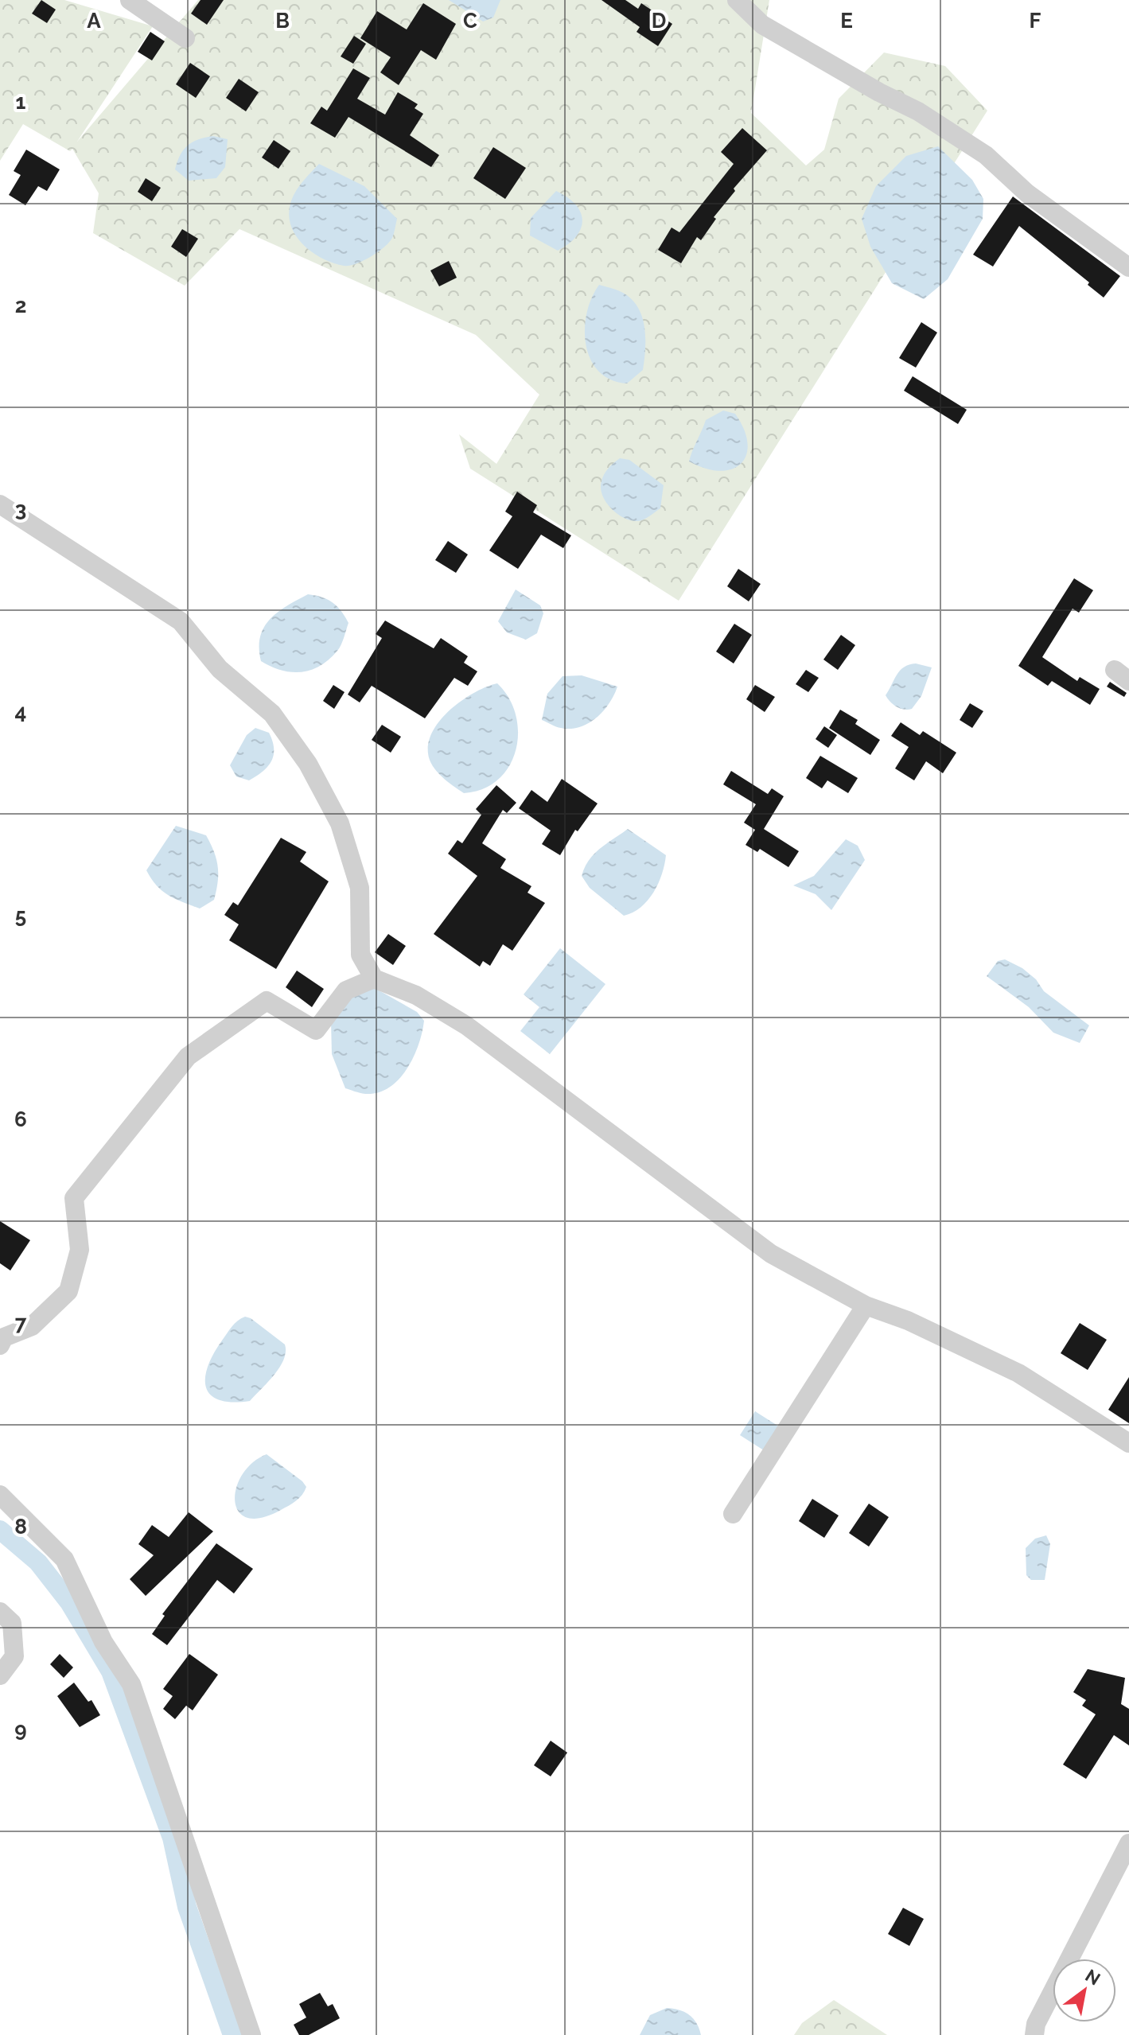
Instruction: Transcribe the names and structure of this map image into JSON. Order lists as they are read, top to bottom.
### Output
{
  "north": "top right",
  "grid": {
    "columns": [
      "A",
      "B",
      "C",
      "D",
      "E",
      "F"
    ],
    "rows": [
      "1",
      "2",
      "3",
      "4",
      "5",
      "6",
      "7",
      "8",
      "9"
    ]
  }
}
